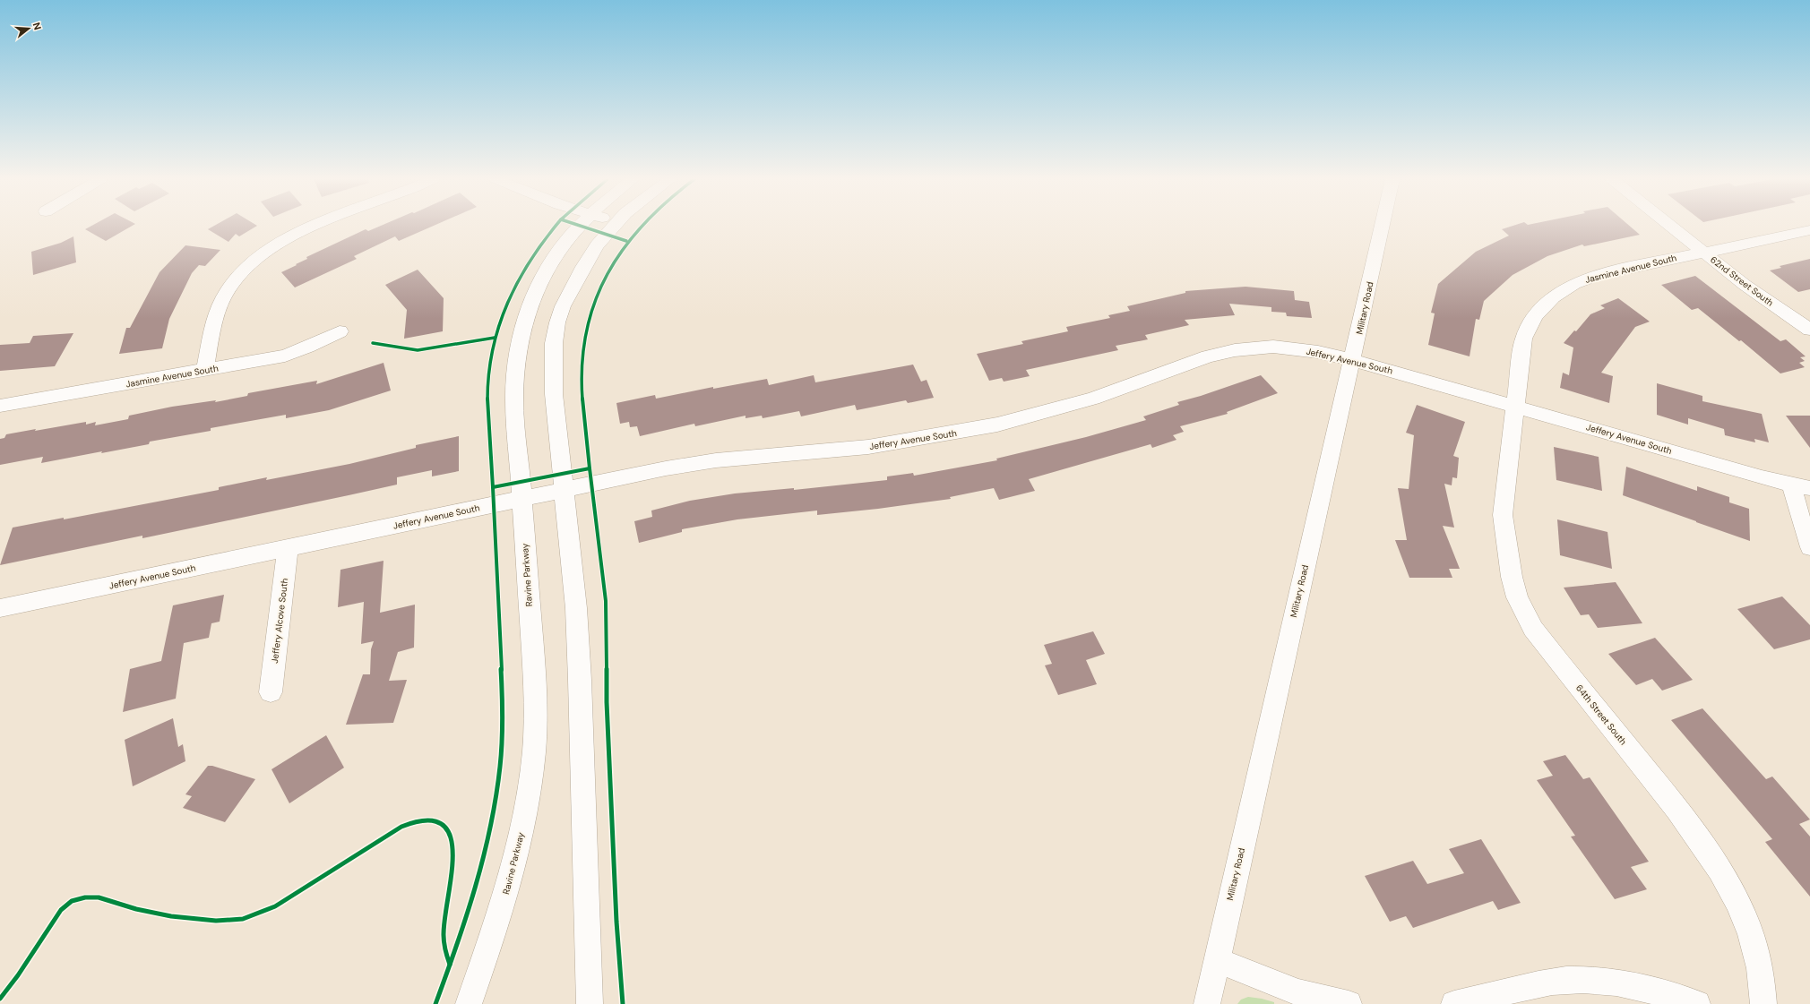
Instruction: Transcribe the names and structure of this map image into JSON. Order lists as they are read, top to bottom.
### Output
{
  "streets": {
    "street": [
      "Jasmine Avenue South",
      "62nd Street South",
      "Military Road",
      "Jeffery Avenue South",
      "Ravine Parkway",
      "Jeffery Alcove South",
      "64th Street South"
    ]
  },
  "crossings": [
    ["Jasmine Avenue South", "62nd Street South"],
    ["Jasmine Avenue South", "Jeffery Avenue South"],
    ["Jasmine Avenue South", "64th Street South"],
    ["Military Road", "Jeffery Avenue South"],
    ["Jeffery Avenue South", "Ravine Parkway"],
    ["Jeffery Avenue South", "Jeffery Alcove South"],
    ["Jeffery Avenue South", "64th Street South"]
  ],
  "north": "right"
}
